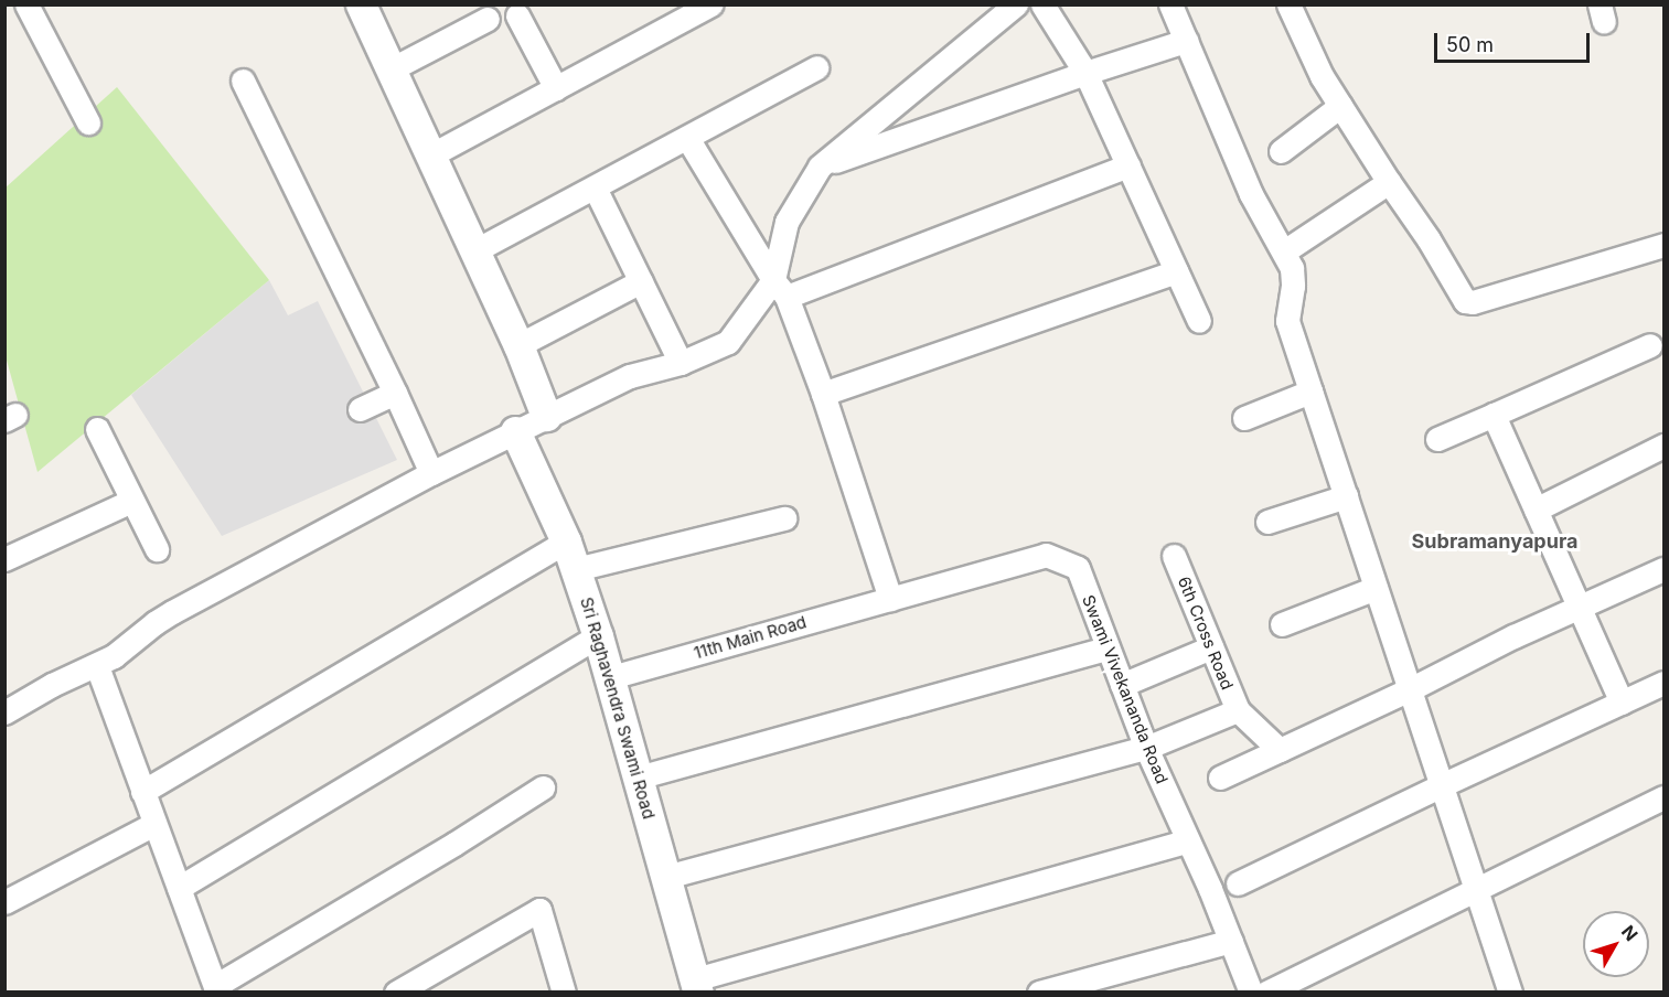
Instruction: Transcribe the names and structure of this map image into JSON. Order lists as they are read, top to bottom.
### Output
{
  "streets": {
    "street": [
      "6th Cross Road",
      "11th Main Road",
      "Swami Vivekananda Road",
      "Sri Raghavendra Swami Road"
    ]
  },
  "crossings": [
    ["11th Main Road", "Swami Vivekananda Road"],
    ["11th Main Road", "Sri Raghavendra Swami Road"]
  ],
  "districts": ["Subramanyapura"],
  "scale_bar": "50 m",
  "north": "top right"
}
